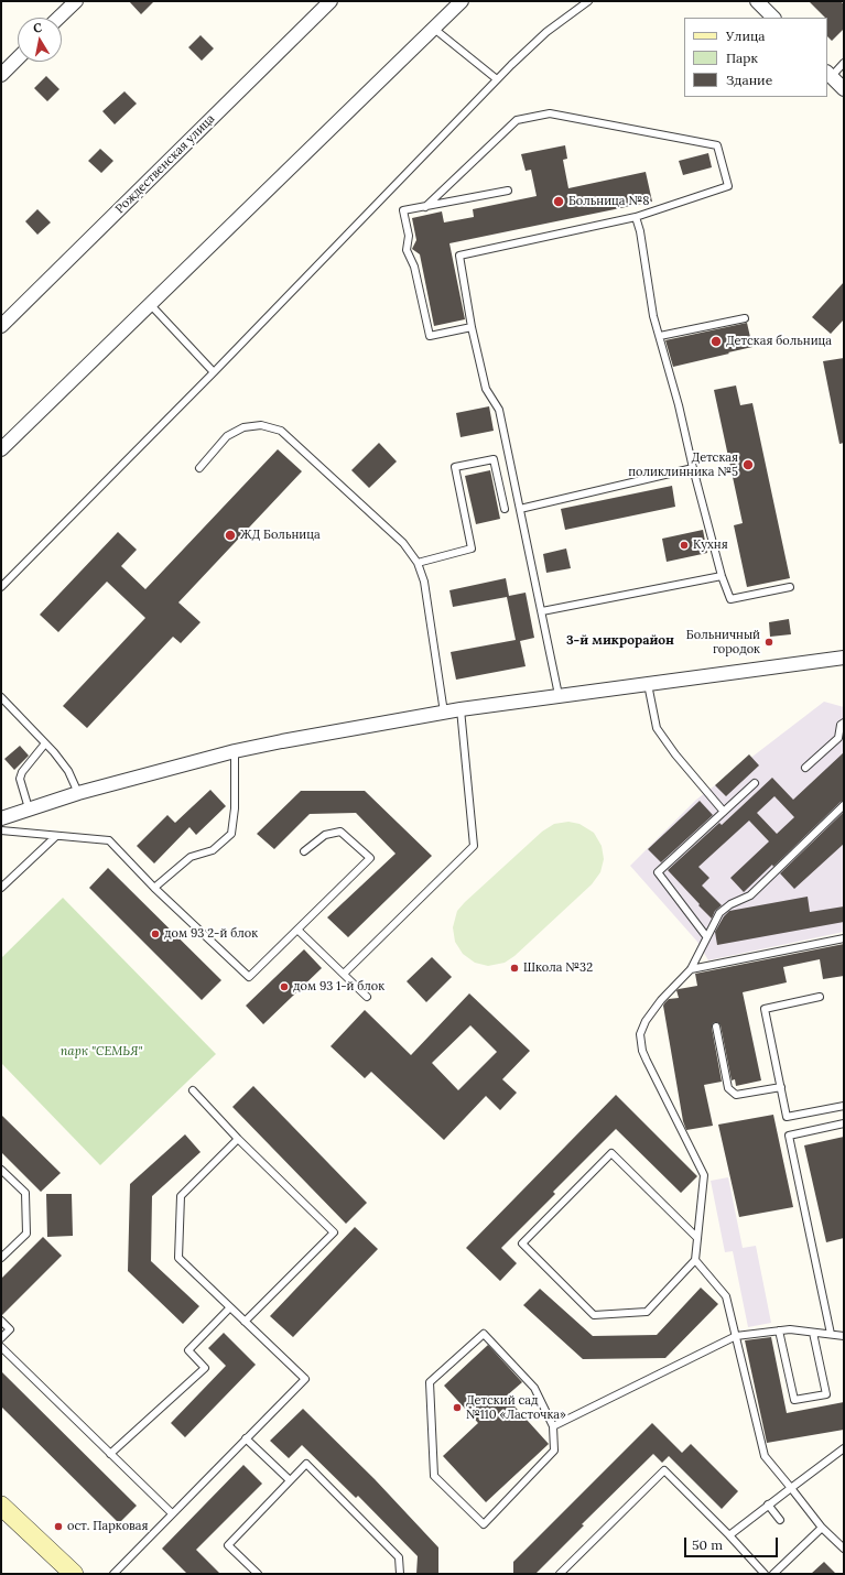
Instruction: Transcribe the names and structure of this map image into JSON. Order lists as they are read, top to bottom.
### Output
{
  "streets": {
    "street": ["Рождественская улица"]
  },
  "districts": ["3-й микрорайон"],
  "parks": ["парк \"СЕМЬЯ\""],
  "places": [
    "Больница №8",
    "Детская больница",
    "Детская поликлинника №5",
    "ЖД Больница",
    "Кухня",
    "Больничный городок",
    "дом 93 2-й блок",
    "Школа №32",
    "дом 93 1-й блок",
    "Детский сад №110 «Ласточка»",
    "ост. Парковая"
  ],
  "legend": ["Улица", "Парк", "Здание"],
  "scale_bar": "50 m",
  "north": "top"
}
